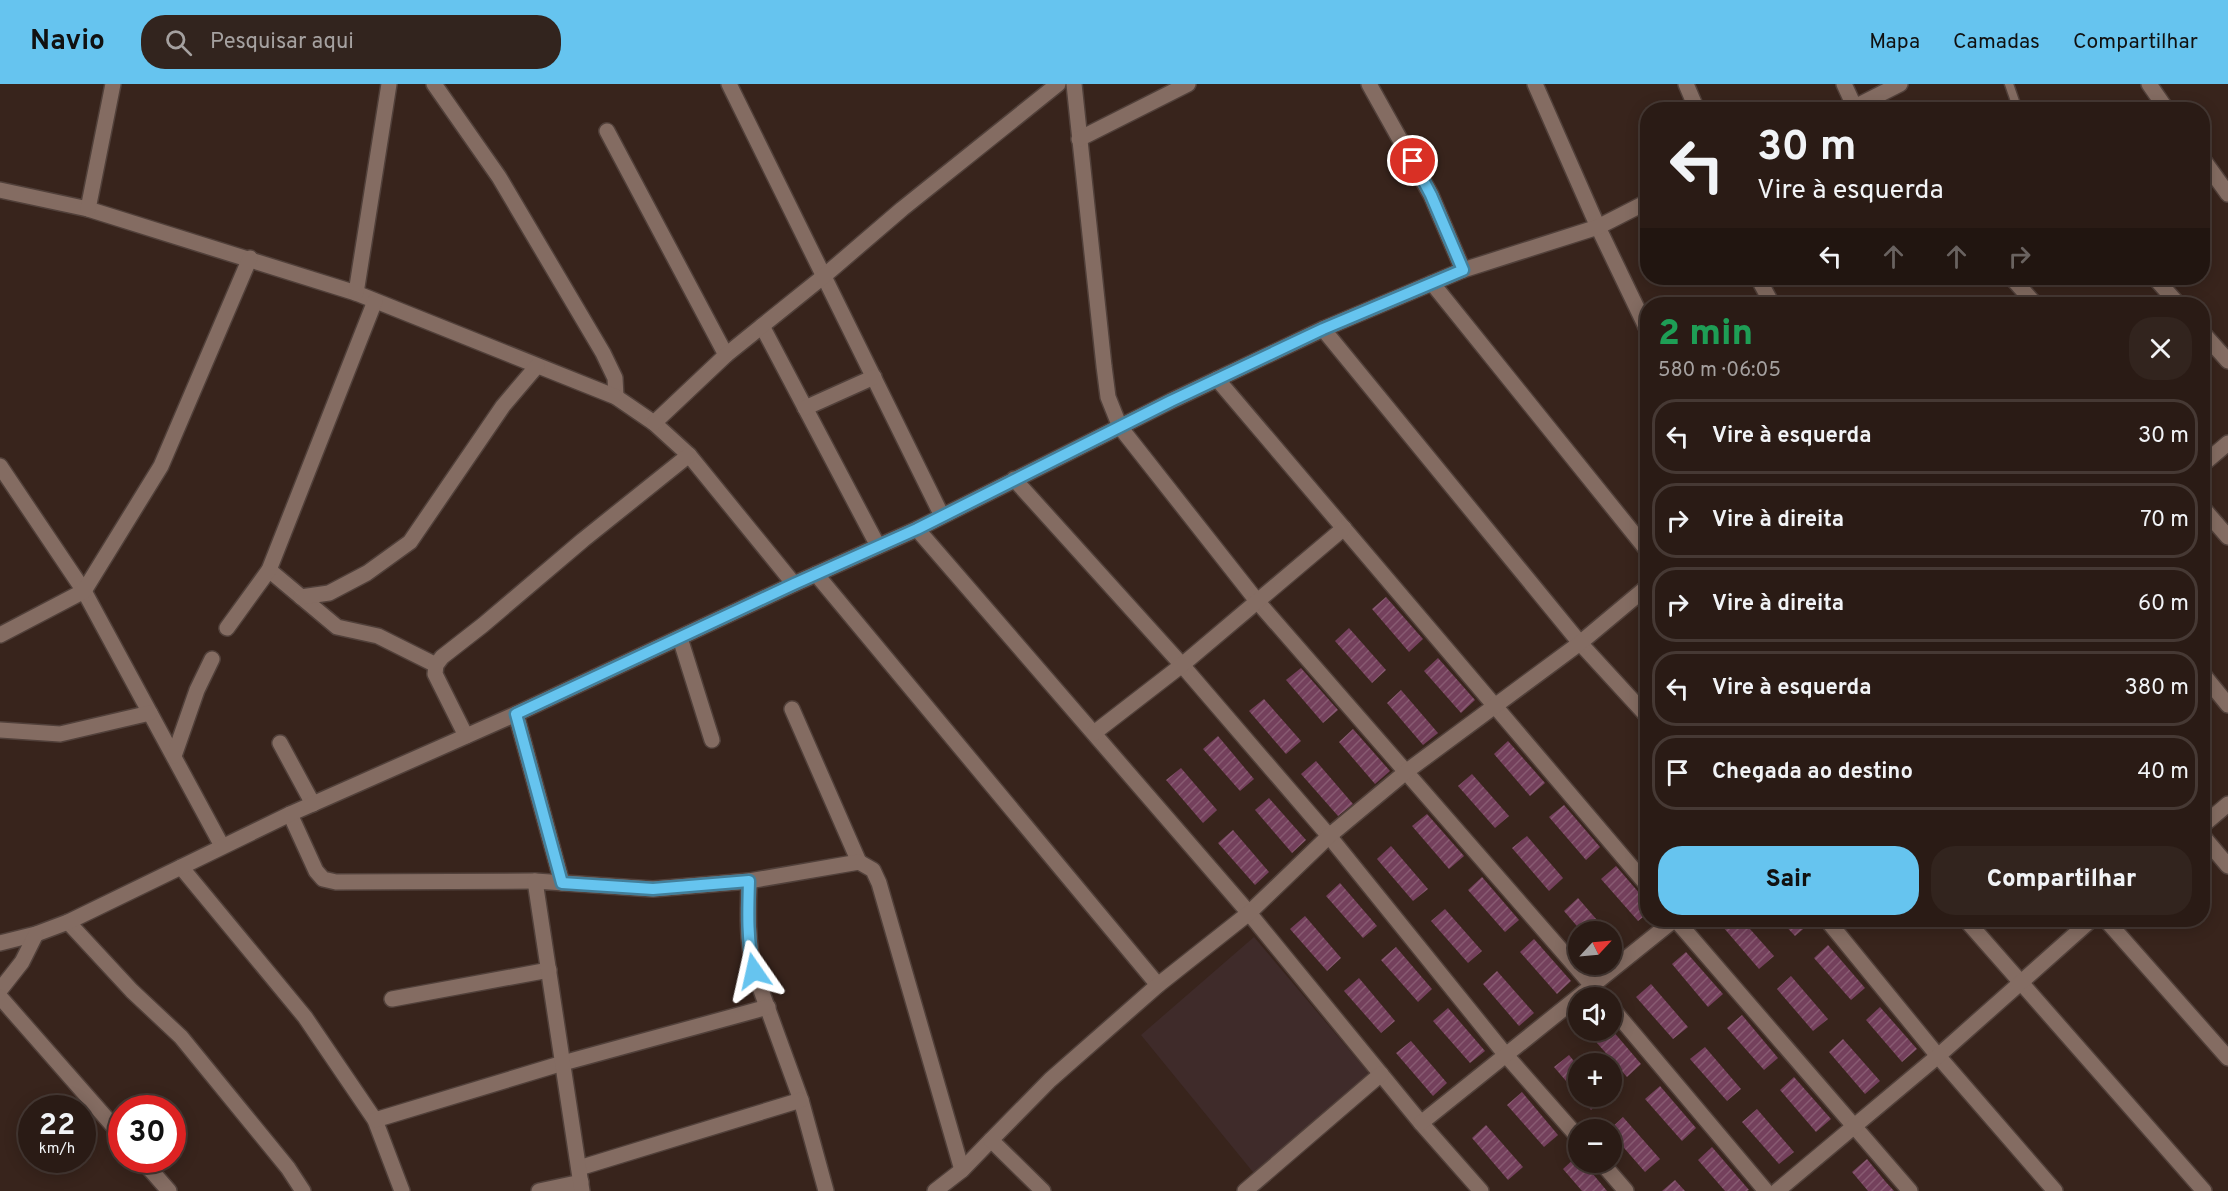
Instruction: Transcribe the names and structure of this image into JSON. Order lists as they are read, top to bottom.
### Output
{
  "north": "top right",
  "page": {
    "header": "Navio",
    "search": "Pesquisar aqui",
    "nav": ["Mapa", "Camadas", "Compartilhar"],
    "turn": ["30 m", "Vire à esquerda"],
    "heading": ["2 min", "580 m · 06:05"],
    "list": [
      {
        "name": "Vire à esquerda",
        "value": "30 m"
      },
      {
        "name": "Vire à direita",
        "value": "70 m"
      },
      {
        "name": "Vire à direita",
        "value": "60 m"
      },
      {
        "name": "Vire à esquerda",
        "value": "380 m"
      },
      {
        "name": "Chegada ao destino",
        "value": "40 m"
      }
    ],
    "buttons": ["Sair", "Compartilhar"],
    "map_buttons": ["+", "−"],
    "speed": "22 km/h",
    "limit": "30"
  }
}
